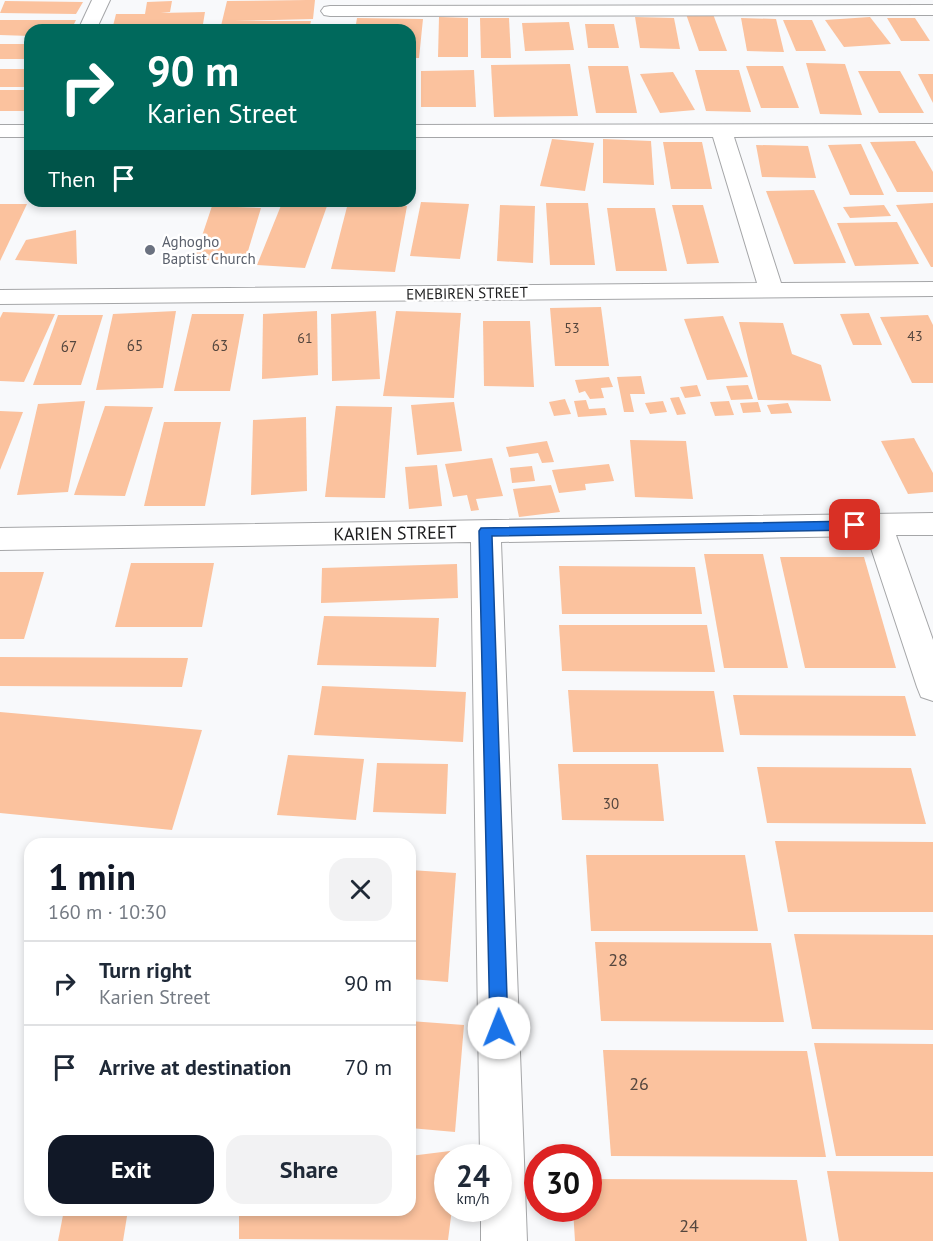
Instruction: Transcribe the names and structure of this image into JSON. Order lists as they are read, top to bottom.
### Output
{
  "streets": {
    "street": ["EMEBIREN STREET", "KARIEN STREET"]
  },
  "places": ["Aghogho Baptist Church"],
  "house_numbers": [
    "53",
    "43",
    "61",
    "65",
    "63",
    "67",
    "30",
    "28",
    "26",
    "24"
  ],
  "page": {
    "turn": ["90 m", "Karien Street"],
    "then": "Then",
    "heading": ["1 min", "160 m · 10:30"],
    "list": [
      {
        "name": "Turn right",
        "note": "Karien Street",
        "value": "90 m"
      },
      {
        "name": "Arrive at destination",
        "value": "70 m"
      }
    ],
    "buttons": ["Exit", "Share"],
    "speed": "24 km/h",
    "limit": "30"
  }
}
